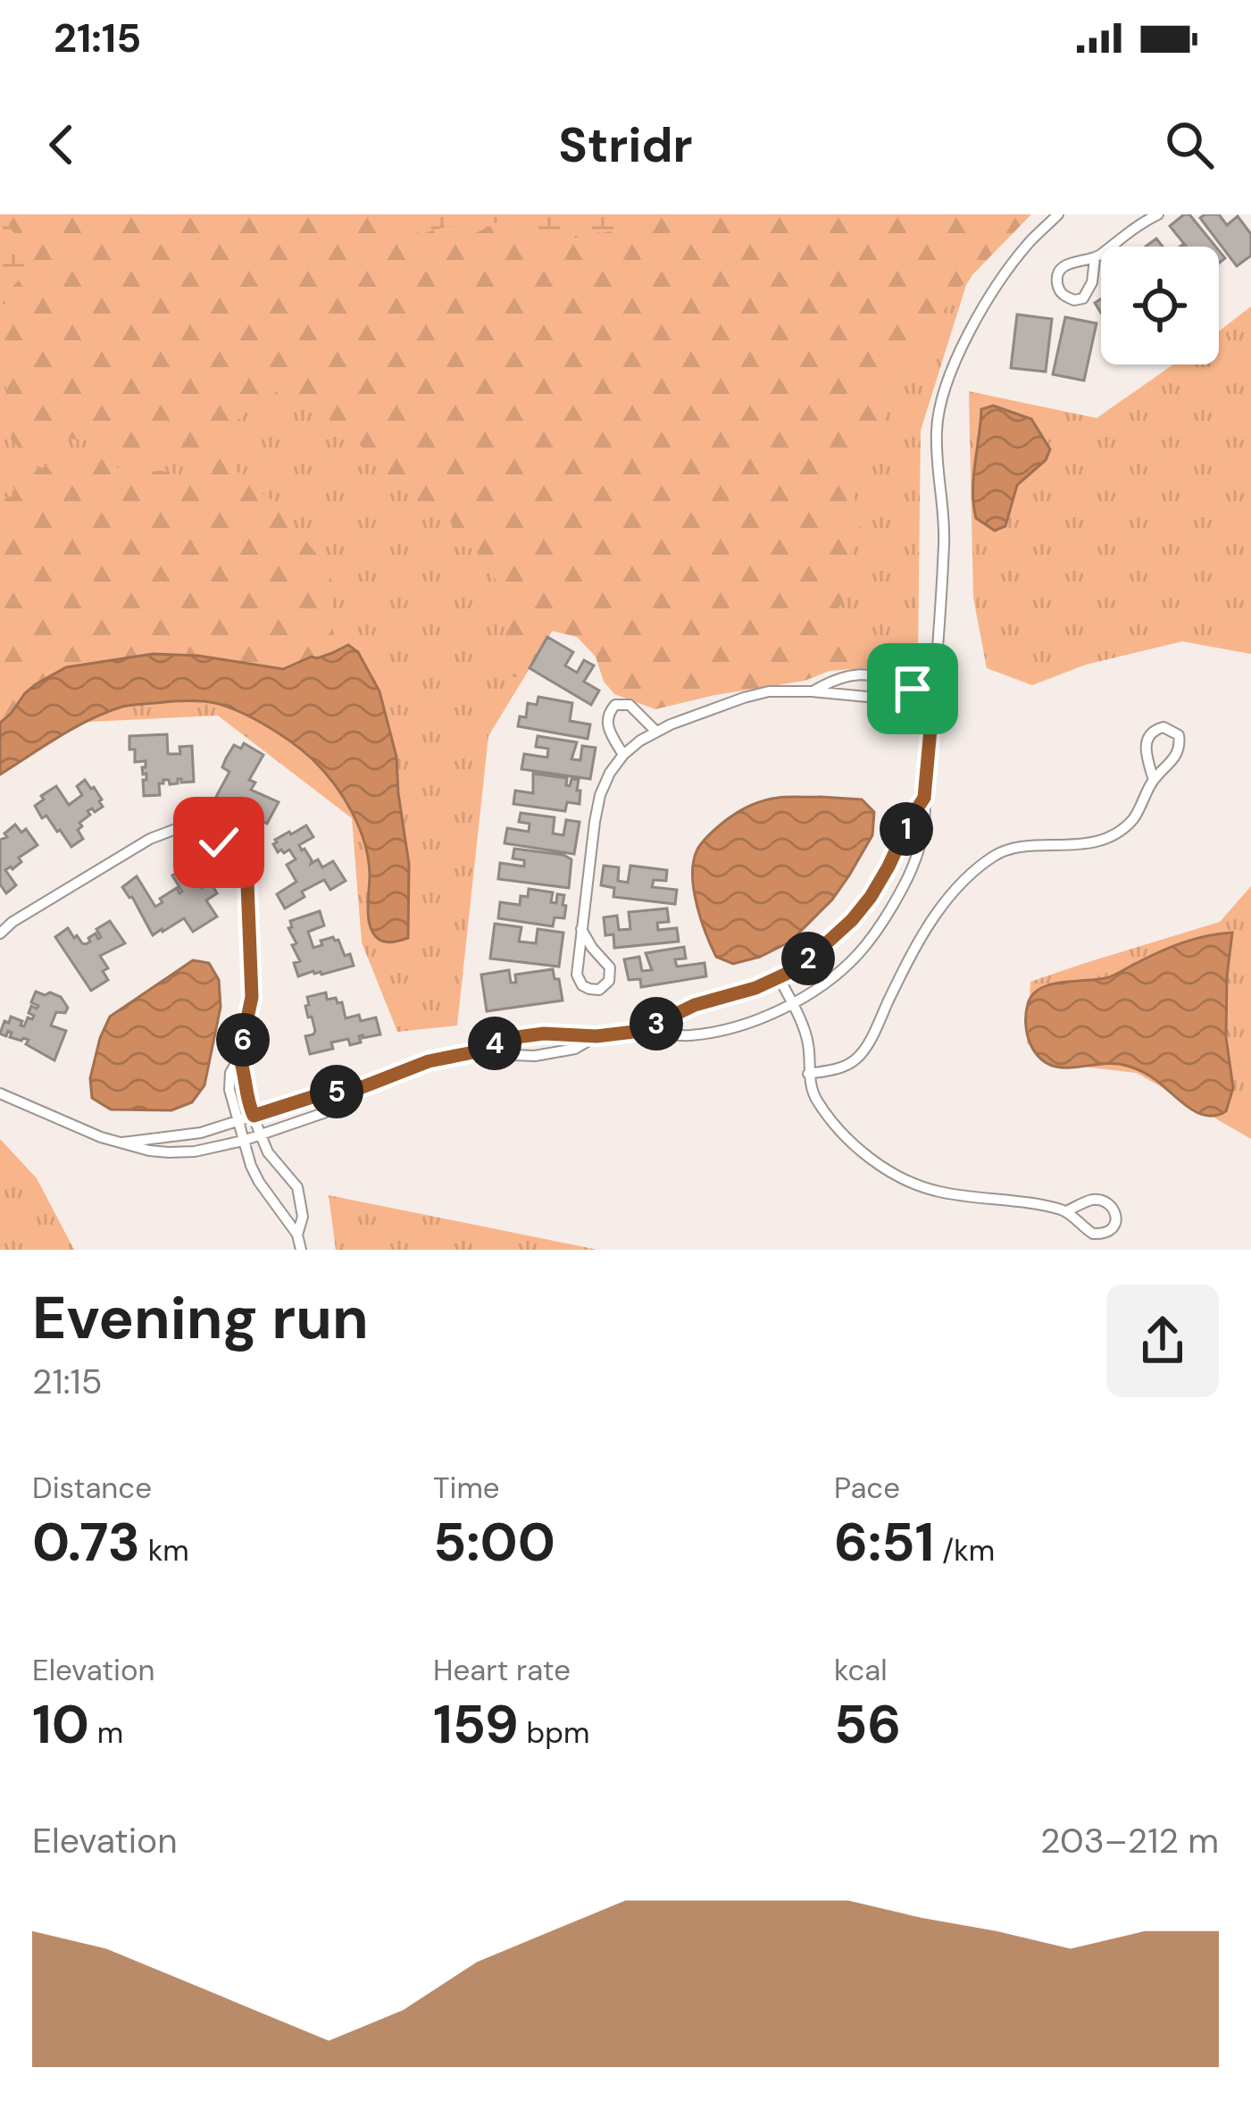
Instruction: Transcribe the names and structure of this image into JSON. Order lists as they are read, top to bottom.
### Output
{
  "page": {
    "status": "21:15",
    "header": "Stridr",
    "pins": [
      "1",
      "2",
      "3",
      "6",
      "4",
      "5"
    ],
    "heading": ["Evening run", "21:15"],
    "stats": [
      ["Distance", "0.73 km"],
      ["Time", "5:00"],
      ["Pace", "6:51 /km"],
      ["Elevation", "10 m"],
      ["Heart rate", "159 bpm"],
      ["kcal", "56"]
    ],
    "chart": ["Elevation", "203–212 m"]
  }
}
